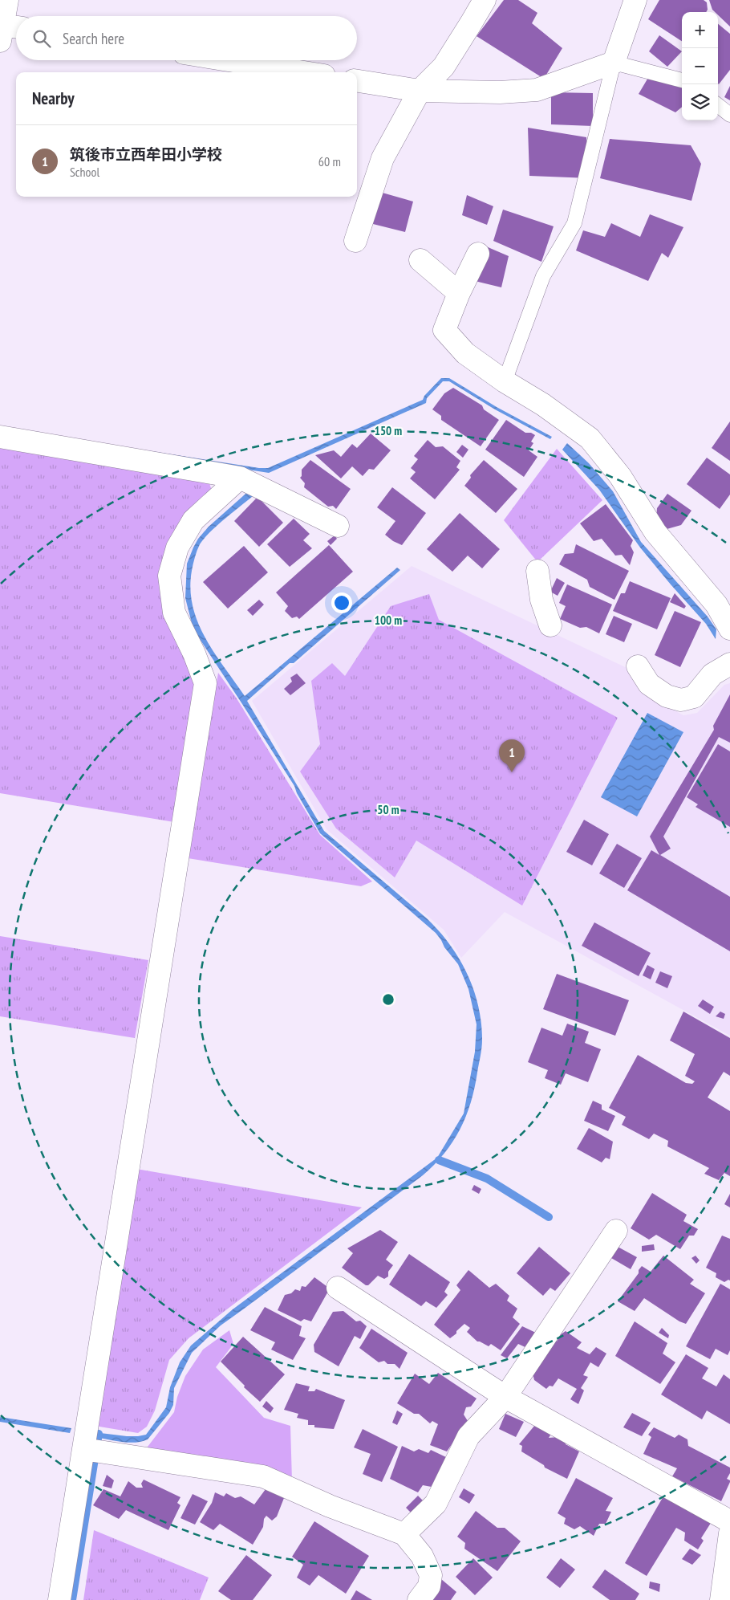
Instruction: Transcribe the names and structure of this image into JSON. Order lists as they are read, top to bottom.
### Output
{
  "page": {
    "map_buttons": ["+", "−"],
    "search": "Search here",
    "heading": "Nearby",
    "list": [
      {
        "mark": "1",
        "name": "筑後市立西牟田小学校",
        "note": "School",
        "value": "60 m"
      }
    ],
    "pins": "1"
  },
  "rings": ["150 m", "100 m", "50 m"]
}
